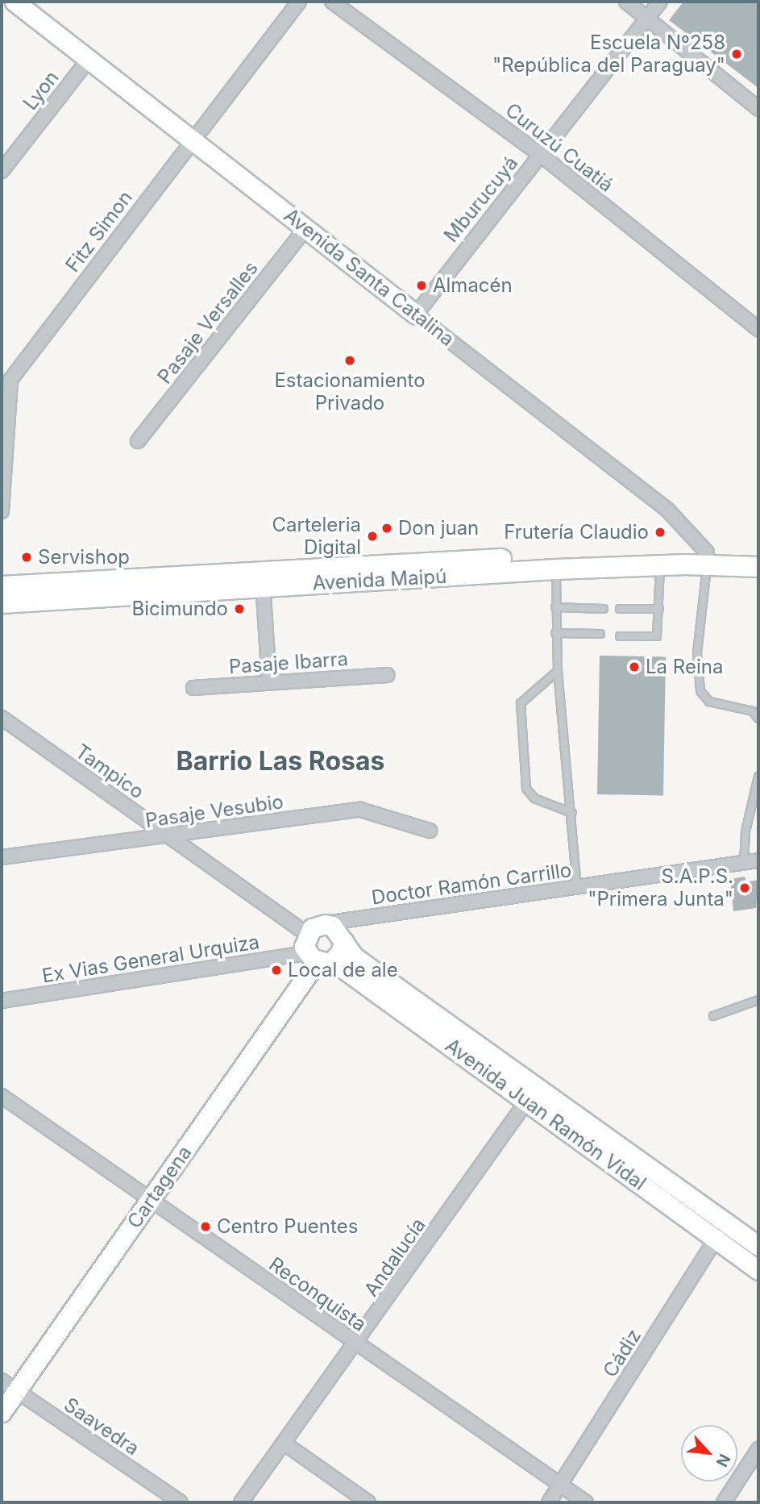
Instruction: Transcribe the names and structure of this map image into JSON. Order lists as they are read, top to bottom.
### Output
{
  "streets": {
    "main road": [
      "Avenida Santa Catalina",
      "Avenida Maipú",
      "Avenida Juan Ramón Vidal",
      "Cartagena"
    ],
    "street": [
      "Lyon",
      "Curuzú Cuatiá",
      "Mburucuyá",
      "Fitz Simon",
      "Pasaje Versalles",
      "Pasaje Ibarra",
      "Tampico",
      "Pasaje Vesubio",
      "Doctor Ramón Carrillo",
      "Ex Vias General Urquiza",
      "Andalucía",
      "Reconquista",
      "Cádiz",
      "Saavedra"
    ]
  },
  "crossings": [
    ["Lyon", "Avenida Santa Catalina"],
    ["Curuzú Cuatiá", "Mburucuyá"],
    ["Mburucuyá", "Avenida Santa Catalina"],
    ["Fitz Simon", "Avenida Santa Catalina"],
    ["Avenida Santa Catalina", "Pasaje Versalles"],
    ["Avenida Santa Catalina", "Avenida Maipú"],
    ["Tampico", "Pasaje Vesubio"],
    ["Tampico", "Doctor Ramón Carrillo"],
    ["Tampico", "Ex Vias General Urquiza"],
    ["Tampico", "Avenida Juan Ramón Vidal"],
    ["Tampico", "Cartagena"],
    ["Doctor Ramón Carrillo", "Ex Vias General Urquiza"],
    ["Doctor Ramón Carrillo", "Avenida Juan Ramón Vidal"],
    ["Doctor Ramón Carrillo", "Cartagena"],
    ["Ex Vias General Urquiza", "Avenida Juan Ramón Vidal"],
    ["Ex Vias General Urquiza", "Cartagena"],
    ["Avenida Juan Ramón Vidal", "Cartagena"],
    ["Avenida Juan Ramón Vidal", "Andalucía"],
    ["Avenida Juan Ramón Vidal", "Cádiz"],
    ["Cartagena", "Reconquista"],
    ["Cartagena", "Saavedra"],
    ["Andalucía", "Reconquista"],
    ["Reconquista", "Cádiz"]
  ],
  "districts": ["Barrio Las Rosas"],
  "places": [
    "Escuela Nº258 \"República del Paraguay\"",
    "Almacén",
    "Estacionamiento Privado",
    "Don juan",
    "Frutería Claudio",
    "Carteleria Digital",
    "Servishop",
    "Bicimundo",
    "La Reina",
    "S.A.P.S. \"Primera Junta\"",
    "Local de ale",
    "Centro Puentes"
  ],
  "north": "bottom right"
}
